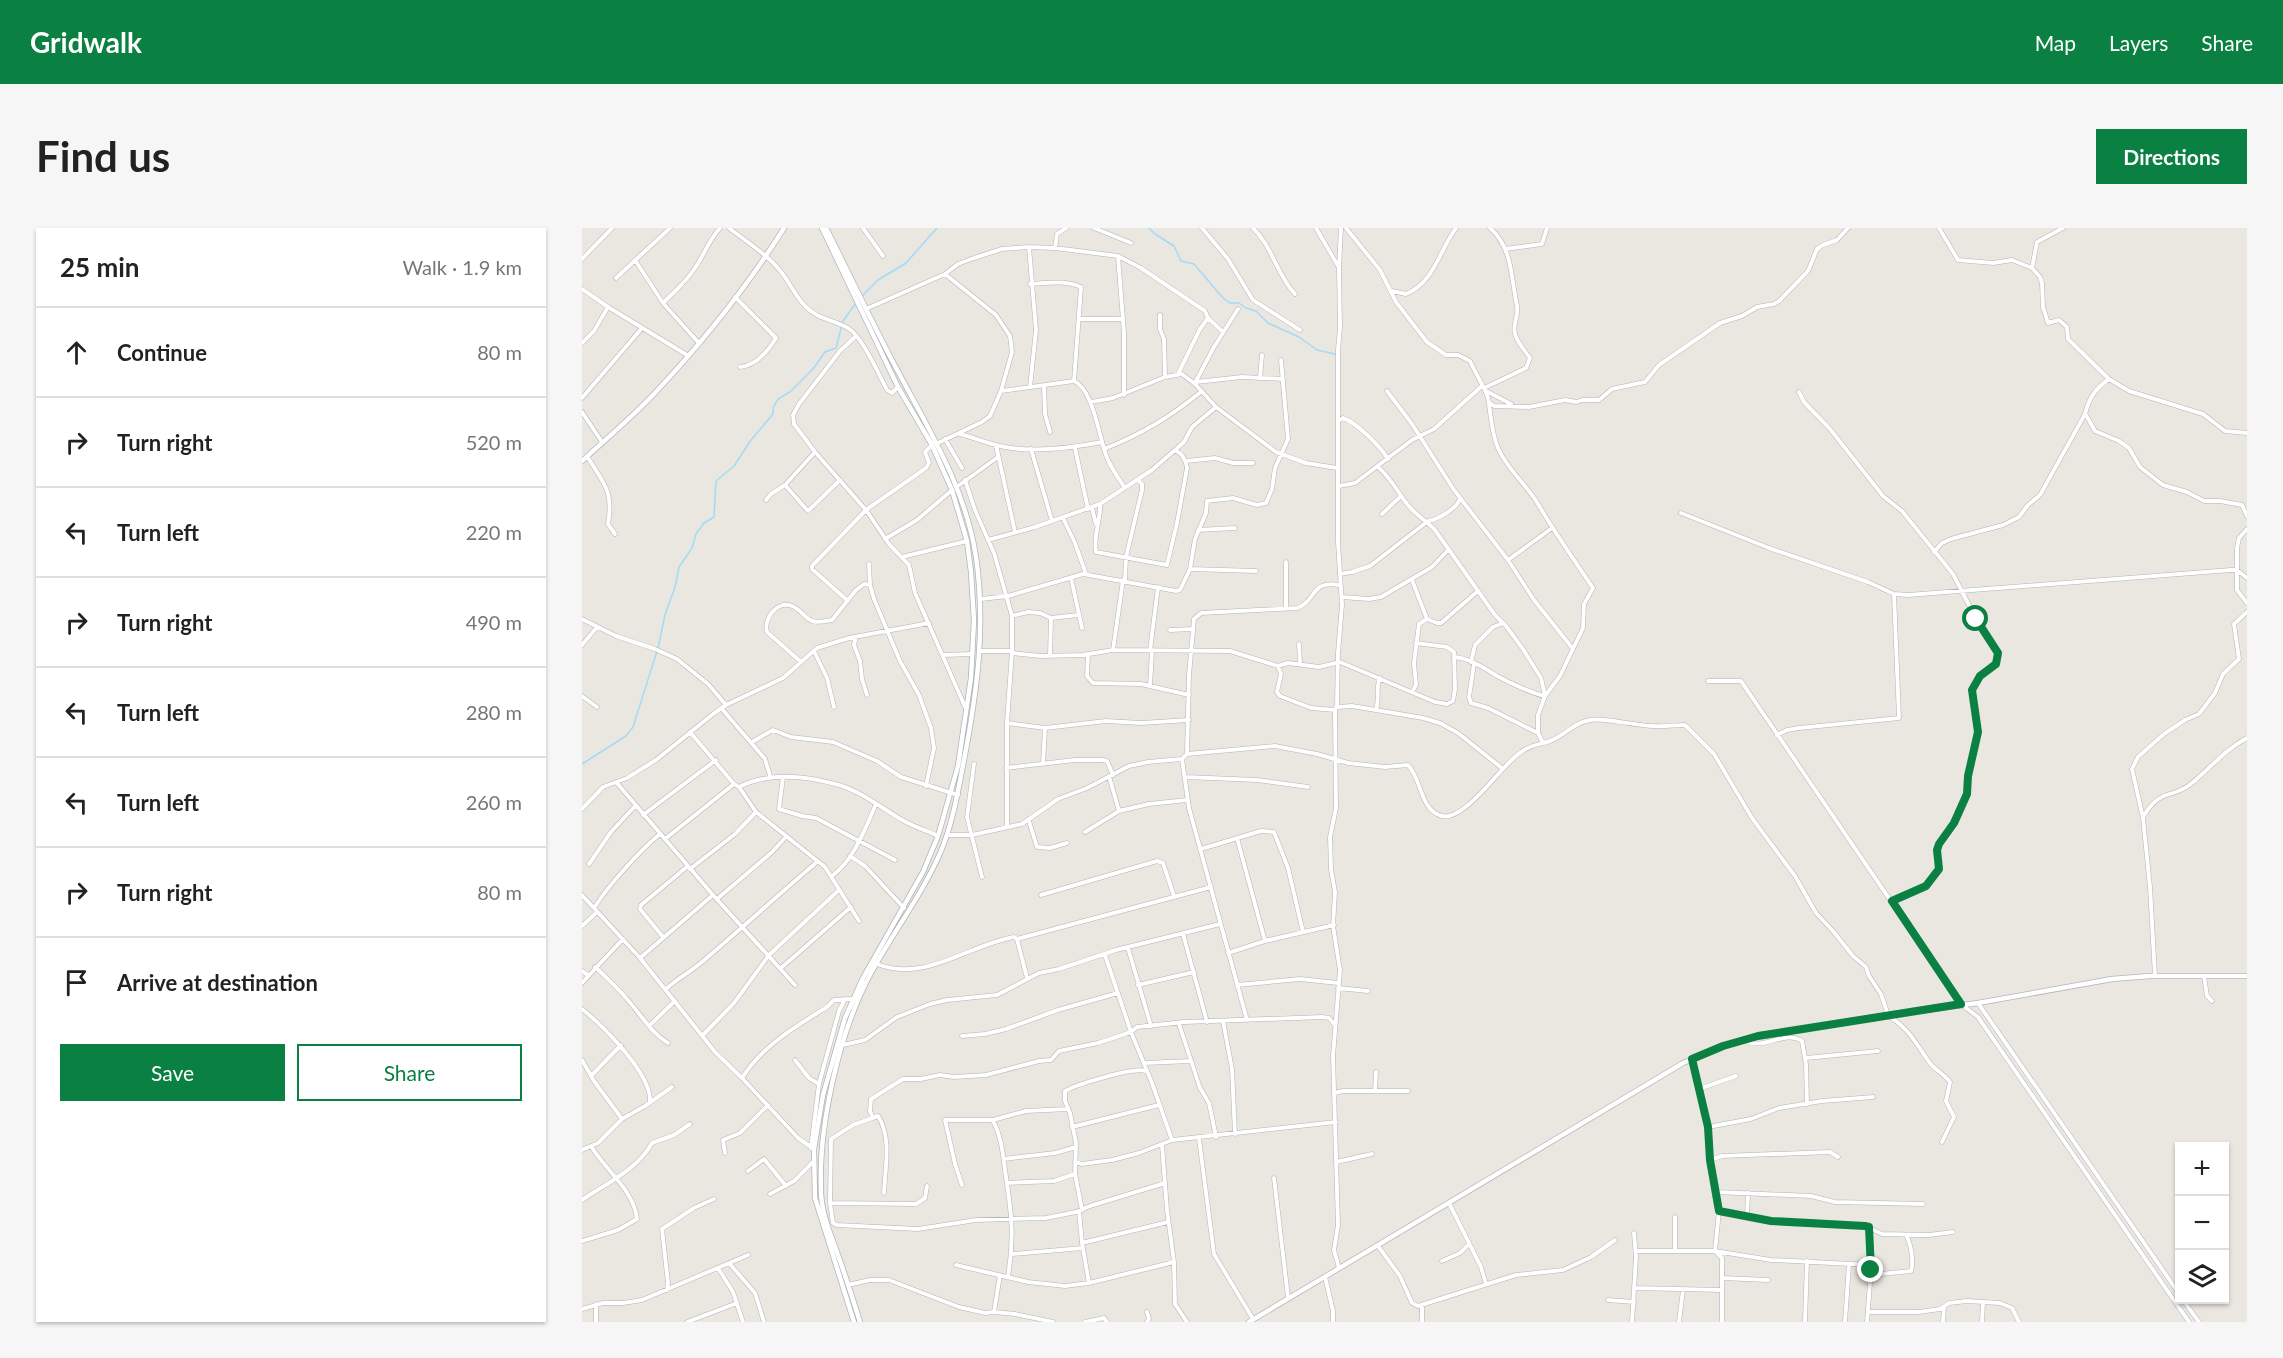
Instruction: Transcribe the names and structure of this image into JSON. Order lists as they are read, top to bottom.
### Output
{
  "page": {
    "header": "Gridwalk",
    "nav": ["Map", "Layers", "Share"],
    "buttons": [
      "Directions",
      ["Save", "Share"]
    ],
    "title": "Find us",
    "heading": ["25 min", "Walk · 1.9 km"],
    "list": [
      ["Continue", "80 m"],
      ["Turn right", "520 m"],
      ["Turn left", "220 m"],
      ["Turn right", "490 m"],
      ["Turn left", "280 m"],
      ["Turn left", "260 m"],
      ["Turn right", "80 m"],
      "Arrive at destination"
    ],
    "map_buttons": ["+", "−"]
  }
}
